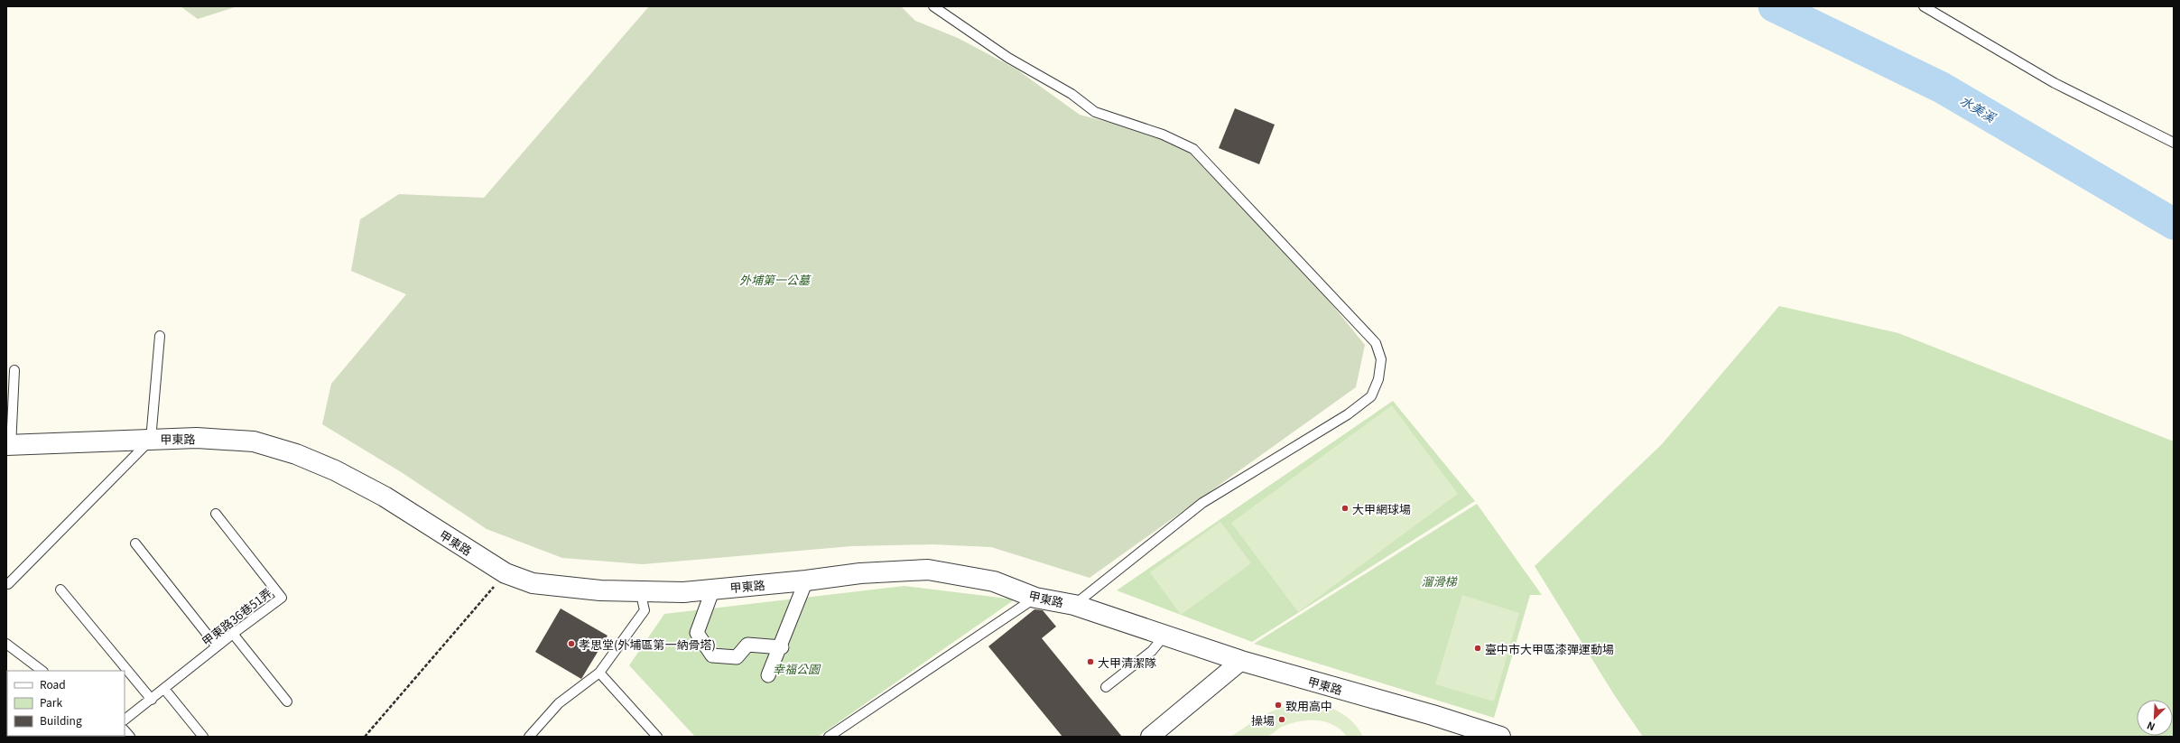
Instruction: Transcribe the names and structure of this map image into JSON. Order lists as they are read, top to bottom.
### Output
{
  "streets": {
    "street": ["甲東路"],
    "lane": ["甲東路36巷51弄"]
  },
  "water": ["水美溪"],
  "parks": ["外埔第一公墓", "溜滑梯", "幸福公園"],
  "places": [
    "大甲網球場",
    "孝思堂(外埔區第一納骨塔)",
    "臺中市大甲區漆彈運動場",
    "大甲清潔隊",
    "致用高中",
    "操場"
  ],
  "legend": ["Road", "Park", "Building"],
  "north": "bottom left"
}
